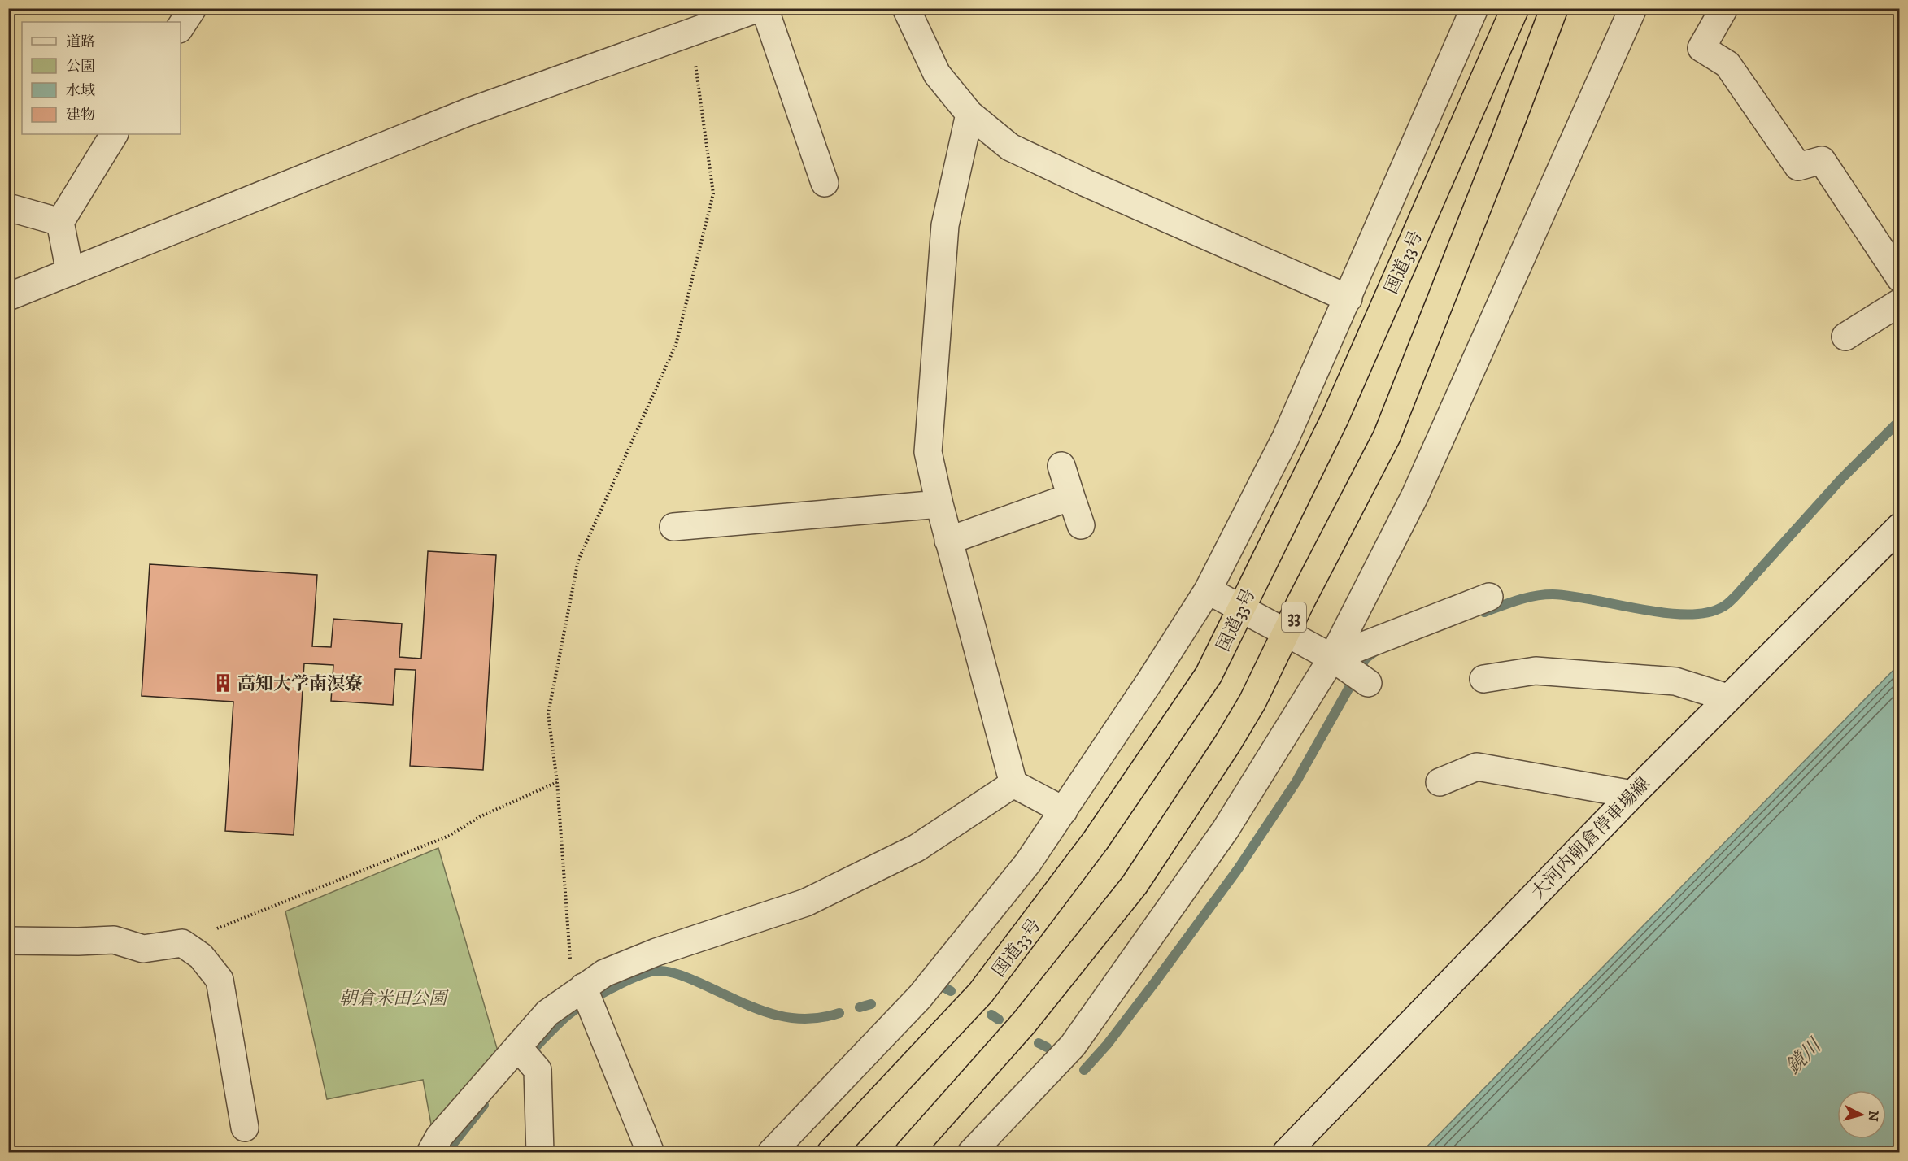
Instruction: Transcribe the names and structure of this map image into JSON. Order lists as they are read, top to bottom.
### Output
{
  "streets": {
    "highway": ["国道33号", "33"],
    "street": ["大河内朝倉停車場線"]
  },
  "water": ["鏡川"],
  "parks": ["朝倉米田公園"],
  "places": {
    "building": ["高知大学南溟寮"]
  },
  "legend": [
    "道路",
    "公園",
    "水域",
    "建物"
  ],
  "north": "right"
}
